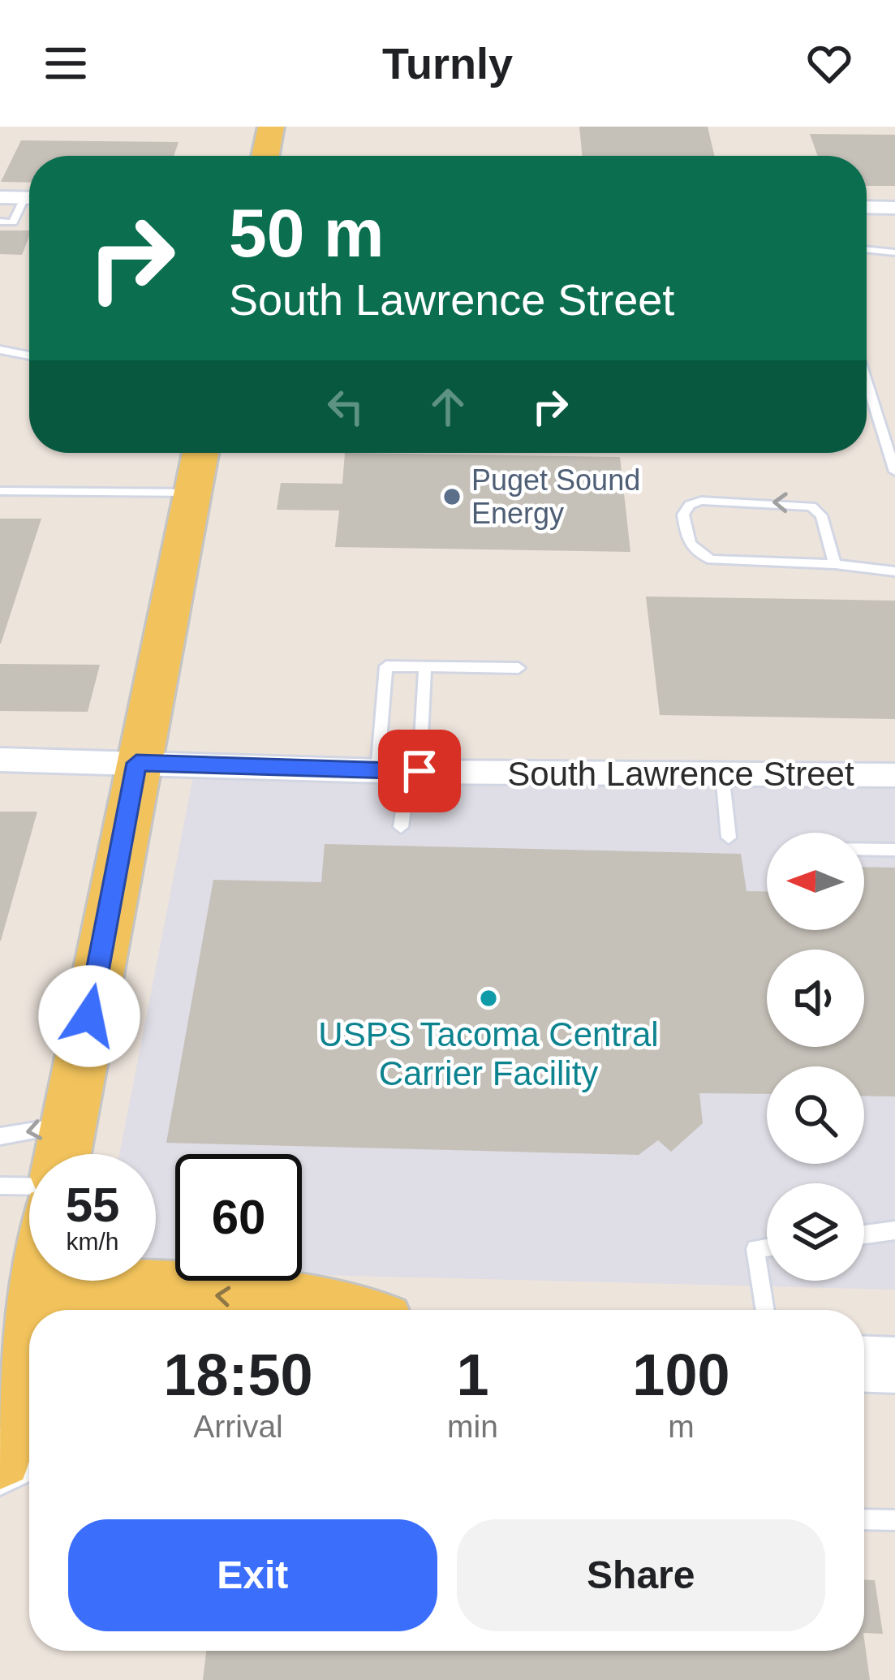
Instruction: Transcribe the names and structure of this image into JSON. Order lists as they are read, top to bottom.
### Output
{
  "streets": {
    "street": ["South Lawrence Street"]
  },
  "places": ["Puget Sound Energy", "USPS Tacoma Central Carrier Facility"],
  "north": "left",
  "page": {
    "header": "Turnly",
    "turn": ["50 m", "South Lawrence Street"],
    "speed": "55 km/h",
    "limit": "60",
    "eta": [
      "18:50",
      "Arrival",
      "1",
      "min",
      "100",
      "m"
    ],
    "buttons": ["Exit", "Share"]
  }
}
